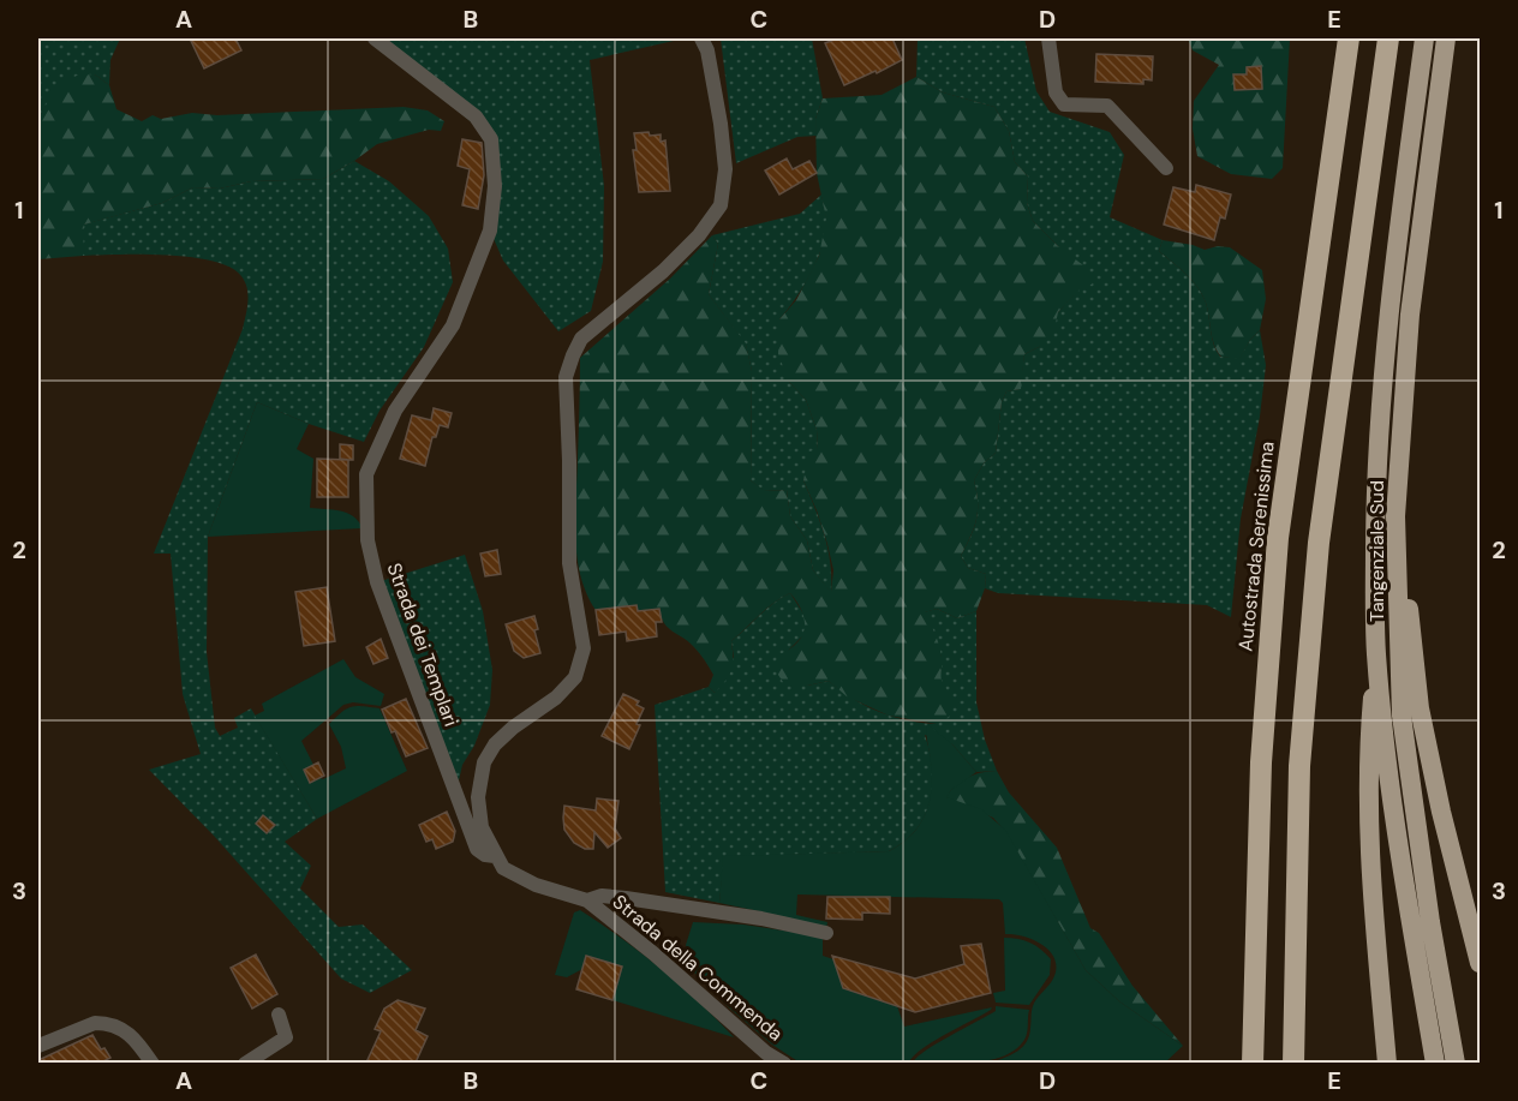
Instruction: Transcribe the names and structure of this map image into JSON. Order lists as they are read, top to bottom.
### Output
{
  "streets": {
    "highway": ["Autostrada Serenissima", "Tangenziale Sud"],
    "street": ["Strada dei Templari", "Strada della Commenda"]
  },
  "crossings": [
    ["Strada dei Templari", "Strada della Commenda"]
  ],
  "grid": {
    "columns": [
      "A",
      "B",
      "C",
      "D",
      "E"
    ],
    "rows": ["1", "2", "3"]
  }
}
